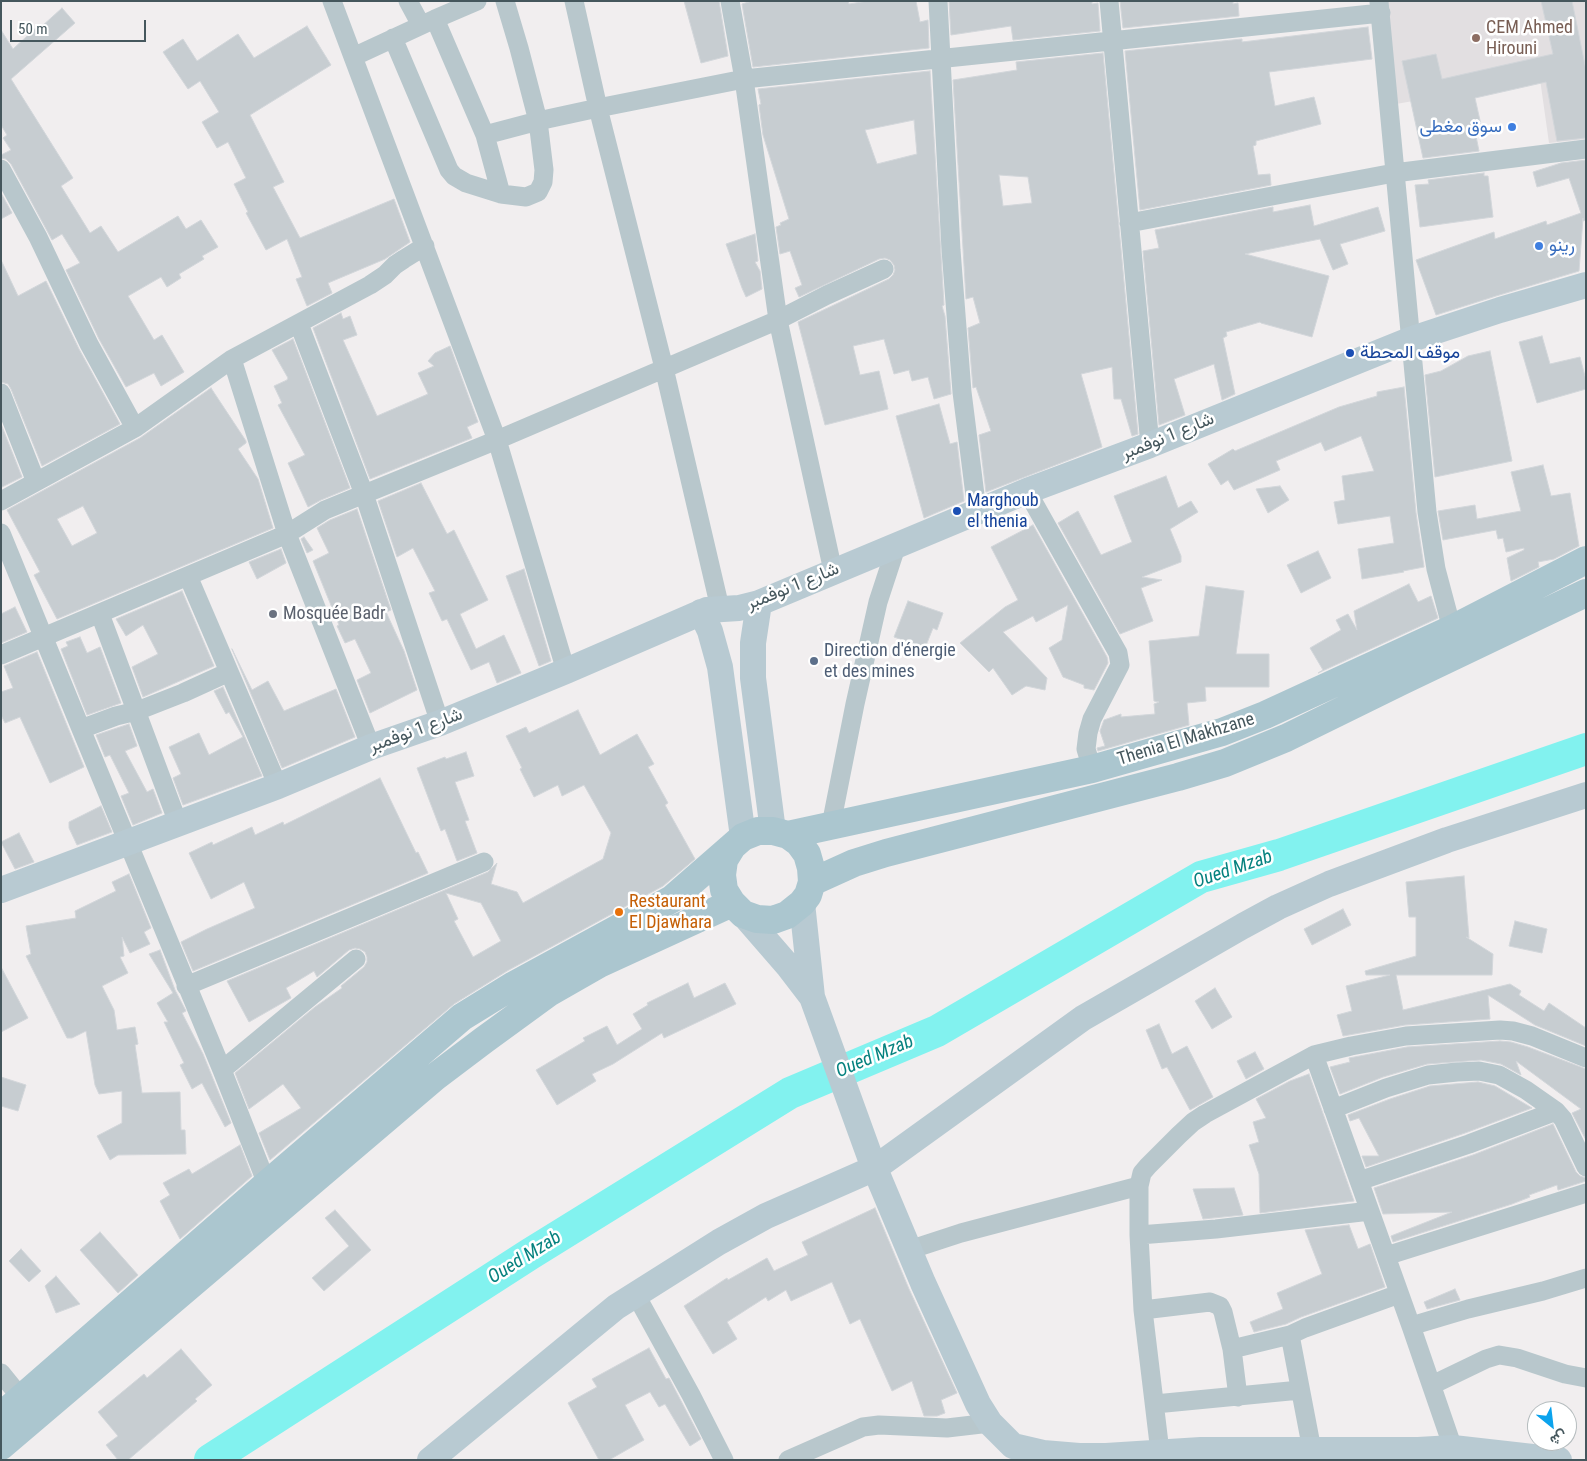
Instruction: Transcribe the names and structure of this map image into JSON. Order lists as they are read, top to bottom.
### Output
{
  "streets": {
    "main road": ["شارع 1 نوفمبر", "Thenia El Makhzane"]
  },
  "water": ["Oued Mzab"],
  "places": [
    "CEM Ahmed Hirouni",
    "سوق مغطى",
    "رينو",
    "موقف المحطة",
    "Marghoub el thenia",
    "Mosquée Badr",
    "Direction d'énergie et des mines",
    "Restaurant El Djawhara"
  ],
  "scale_bar": "50 m",
  "north": "bottom right"
}
